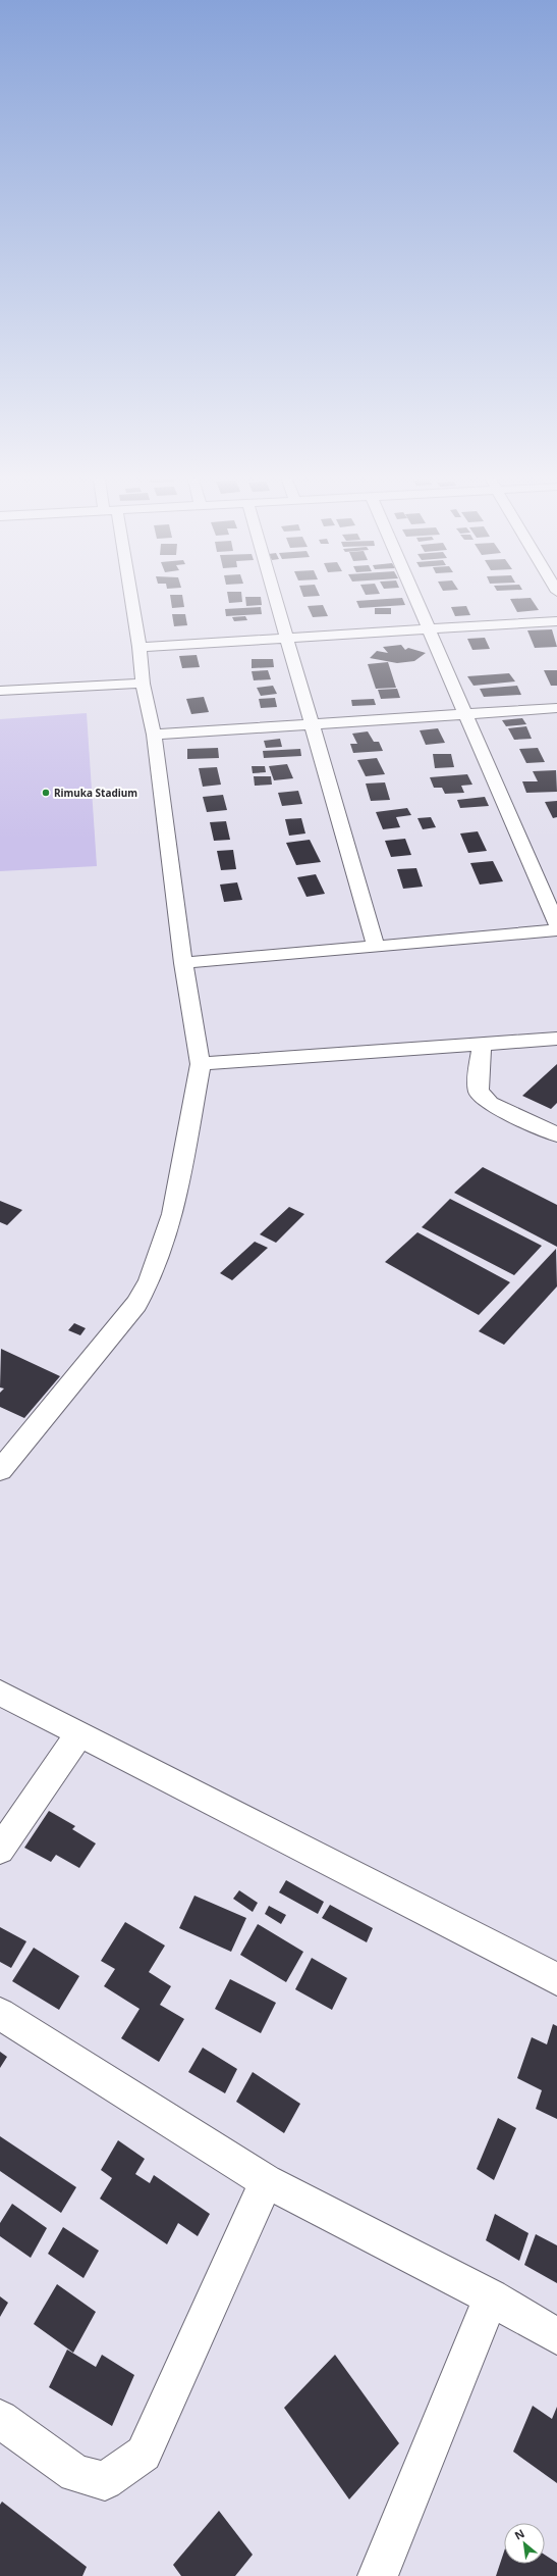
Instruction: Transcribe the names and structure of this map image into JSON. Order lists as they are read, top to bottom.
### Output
{
  "places": ["Rimuka Stadium"],
  "north": "top left"
}
